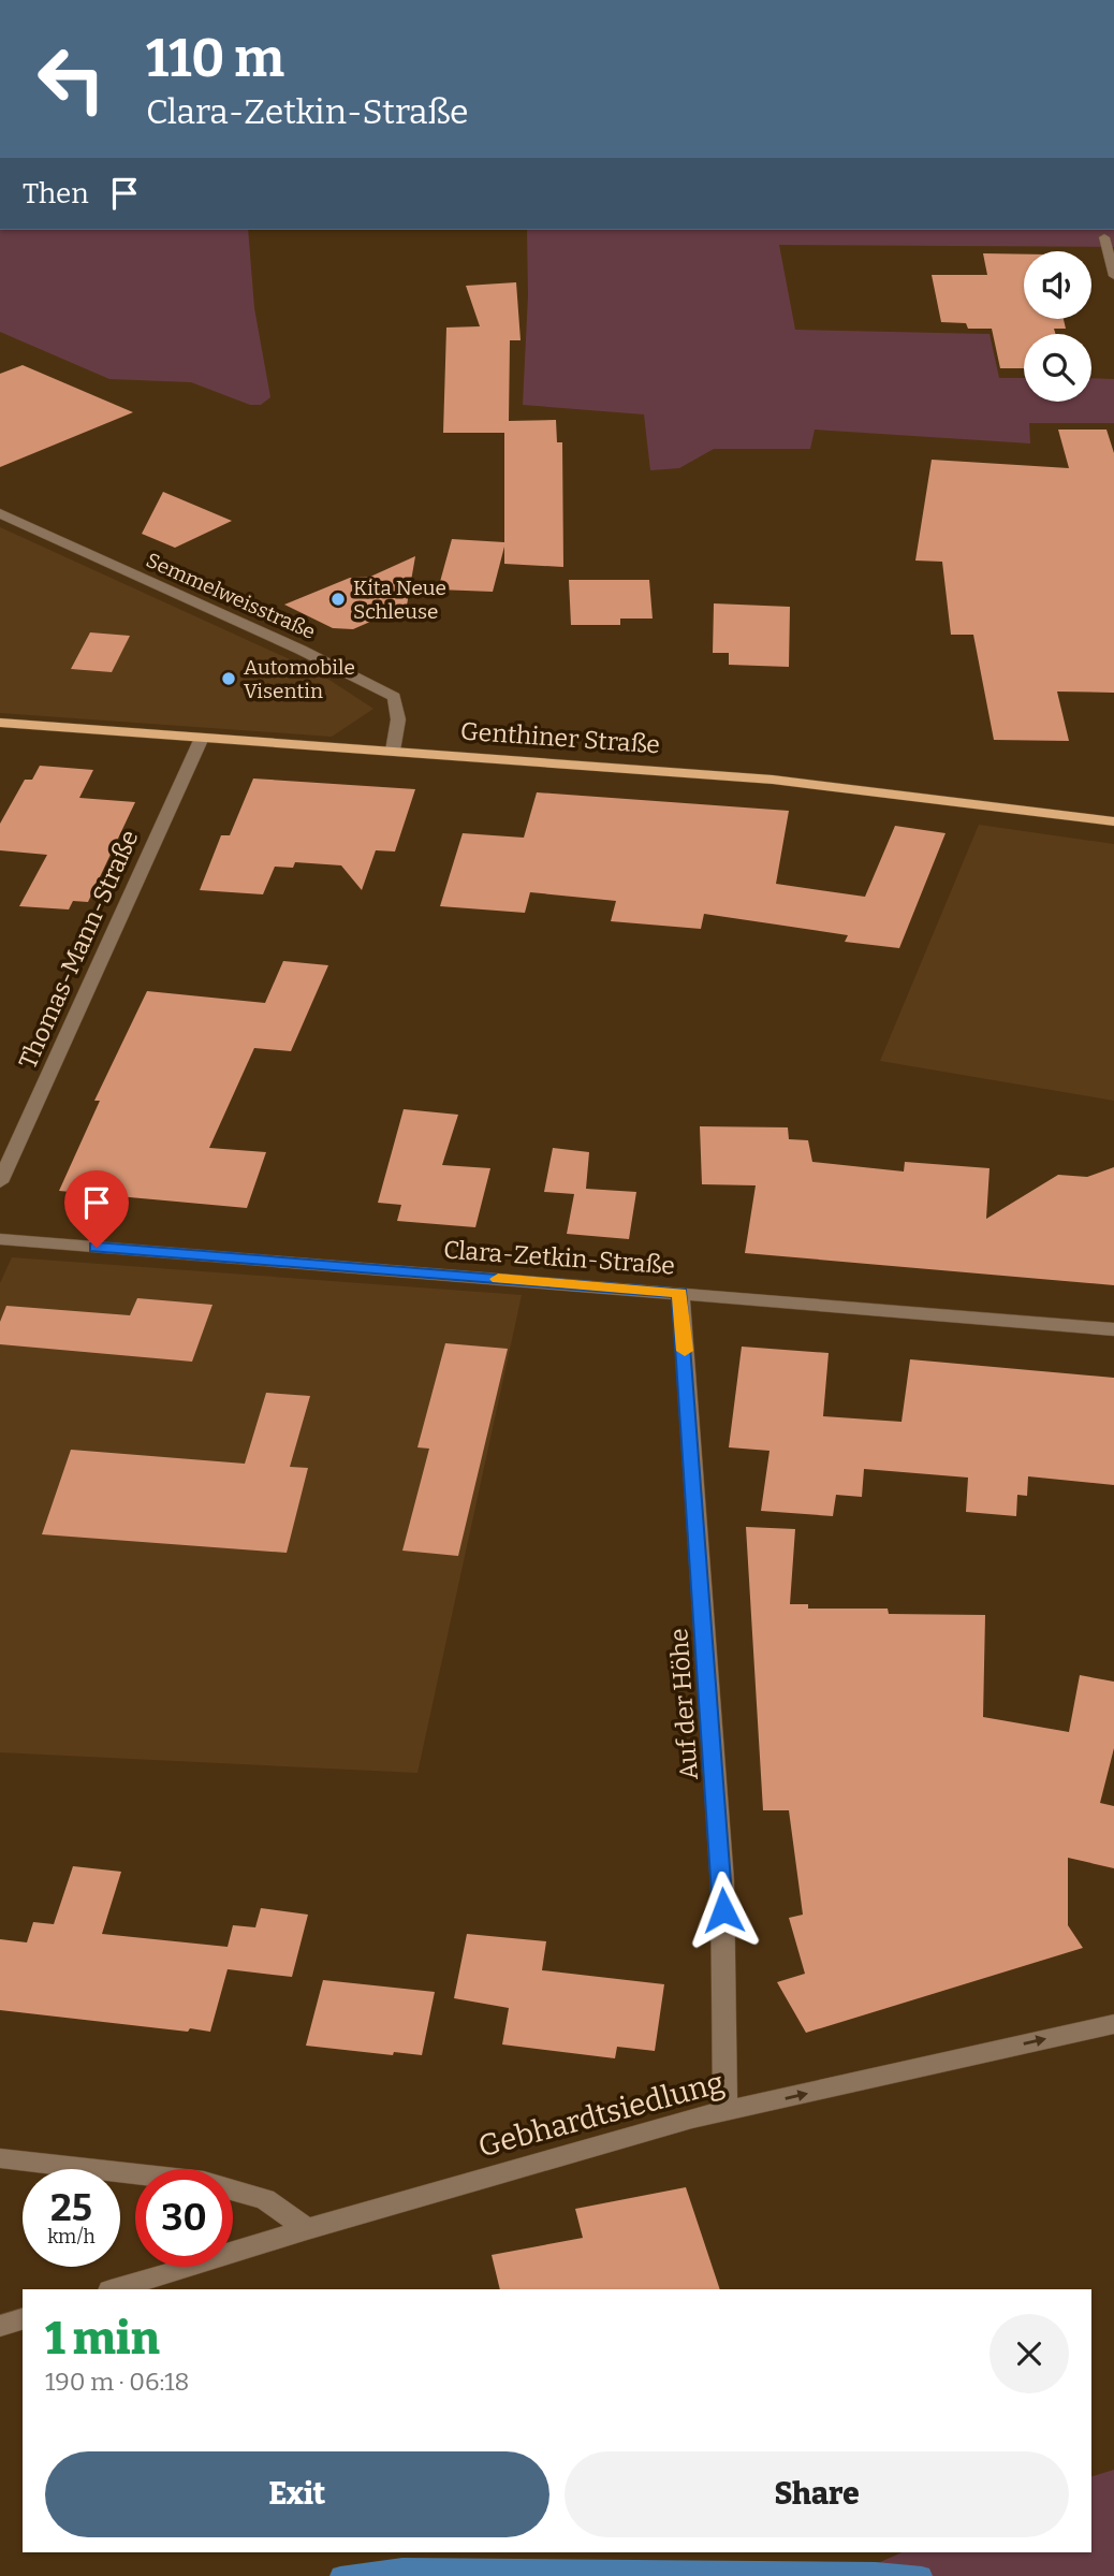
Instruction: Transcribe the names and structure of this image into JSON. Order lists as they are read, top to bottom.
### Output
{
  "streets": {
    "main road": ["Genthiner Straße"],
    "street": [
      "Semmelweisstraße",
      "Thomas-Mann-Straße",
      "Clara-Zetkin-Straße",
      "Auf der Höhe",
      "Gebhardtsiedlung"
    ]
  },
  "crossings": [
    ["Semmelweisstraße", "Genthiner Straße"],
    ["Genthiner Straße", "Thomas-Mann-Straße"],
    ["Clara-Zetkin-Straße", "Auf der Höhe"],
    ["Auf der Höhe", "Gebhardtsiedlung"]
  ],
  "one_way": ["Gebhardtsiedlung"],
  "places": ["Kita Neue Schleuse", "Automobile Visentin"],
  "page": {
    "turn": ["110 m", "Clara-Zetkin-Straße"],
    "then": "Then",
    "speed": "25 km/h",
    "limit": "30",
    "heading": ["1 min", "190 m · 06:18"],
    "buttons": ["Exit", "Share"]
  }
}
